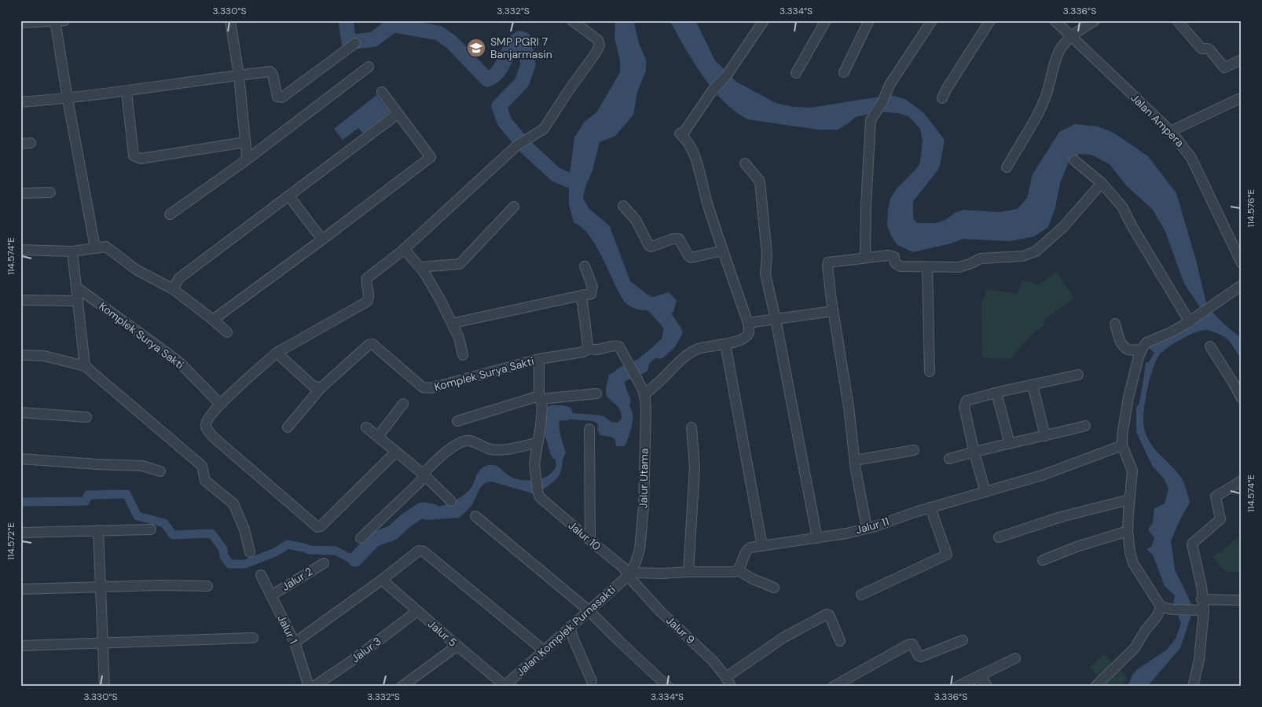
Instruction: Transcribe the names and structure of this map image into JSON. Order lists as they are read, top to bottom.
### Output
{
  "streets": {
    "street": [
      "Jalan Ampera",
      "Komplek Surya Sakti",
      "Jalur Utama",
      "Jalur 11",
      "Jalur 10",
      "Jalur 2",
      "Jalur 1",
      "Jalur 9",
      "Jalan Komplek Purnasakti",
      "Jalur 5",
      "Jalur 3"
    ]
  },
  "crossings": [
    ["Komplek Surya Sakti", "Jalur 10"],
    ["Jalur Utama", "Jalur 10"],
    ["Jalur Utama", "Jalur 9"],
    ["Jalur Utama", "Jalan Komplek Purnasakti"],
    ["Jalur 10", "Jalur 9"],
    ["Jalur 10", "Jalan Komplek Purnasakti"],
    ["Jalur 2", "Jalur 1"],
    ["Jalur 9", "Jalan Komplek Purnasakti"],
    ["Jalan Komplek Purnasakti", "Jalur 5"],
    ["Jalur 5", "Jalur 3"]
  ],
  "places": {
    "school or university": ["SMP PGRI 7 Banjarmasin"]
  },
  "coordinates": [
    "3.330°S",
    "3.332°S",
    "3.334°S",
    "3.336°S",
    "114.576°E",
    "114.574°E",
    "114.572°E"
  ]
}
